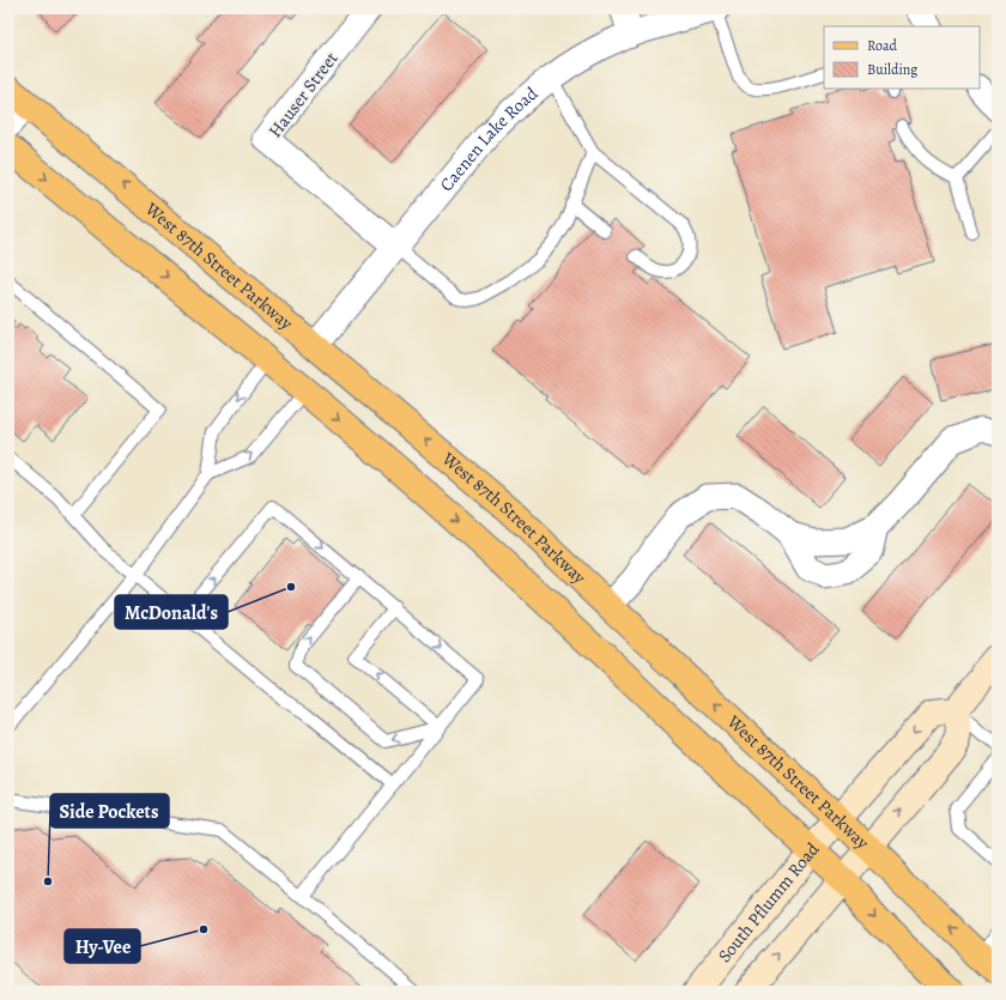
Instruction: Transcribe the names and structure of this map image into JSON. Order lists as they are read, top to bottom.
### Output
{
  "streets": {
    "main road": ["West 87th Street Parkway", "South Pflumm Road"],
    "street": ["Hauser Street", "Caenen Lake Road"]
  },
  "crossings": [
    ["Hauser Street", "Caenen Lake Road"],
    ["Caenen Lake Road", "West 87th Street Parkway"],
    ["West 87th Street Parkway", "South Pflumm Road"]
  ],
  "places": ["McDonald's", "Side Pockets", "Hy-Vee"],
  "legend": ["Road", "Building"]
}
